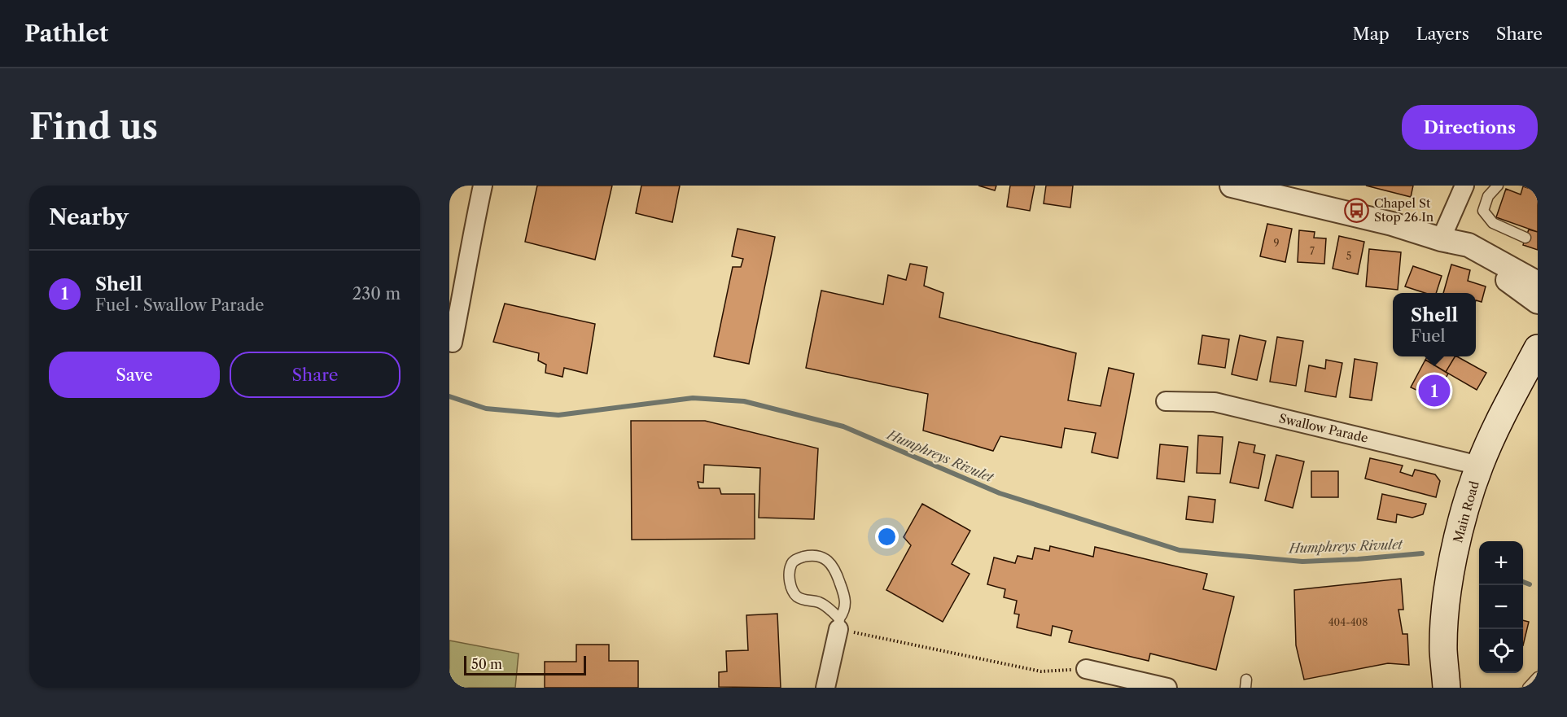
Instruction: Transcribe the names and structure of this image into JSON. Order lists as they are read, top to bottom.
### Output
{
  "streets": {
    "main road": ["Main Road"],
    "street": ["Swallow Parade"]
  },
  "crossings": [
    ["Swallow Parade", "Main Road"]
  ],
  "water": ["Humphreys Rivulet"],
  "places": {
    "bus stop": ["Chapel St Stop 26 In"]
  },
  "house_numbers": [
    "9",
    "7",
    "5",
    "404-408"
  ],
  "scale_bar": "50 m",
  "page": {
    "header": "Pathlet",
    "nav": ["Map", "Layers", "Share"],
    "buttons": [
      "Directions",
      ["Save", "Share"]
    ],
    "title": "Find us",
    "heading": "Nearby",
    "list": [
      {
        "mark": "1",
        "name": "Shell",
        "note": "Fuel · Swallow Parade",
        "value": "230 m"
      }
    ],
    "popup": ["Shell", "Fuel"],
    "pins": "1",
    "map_buttons": ["+", "−"],
    "scale": "50 m"
  }
}
